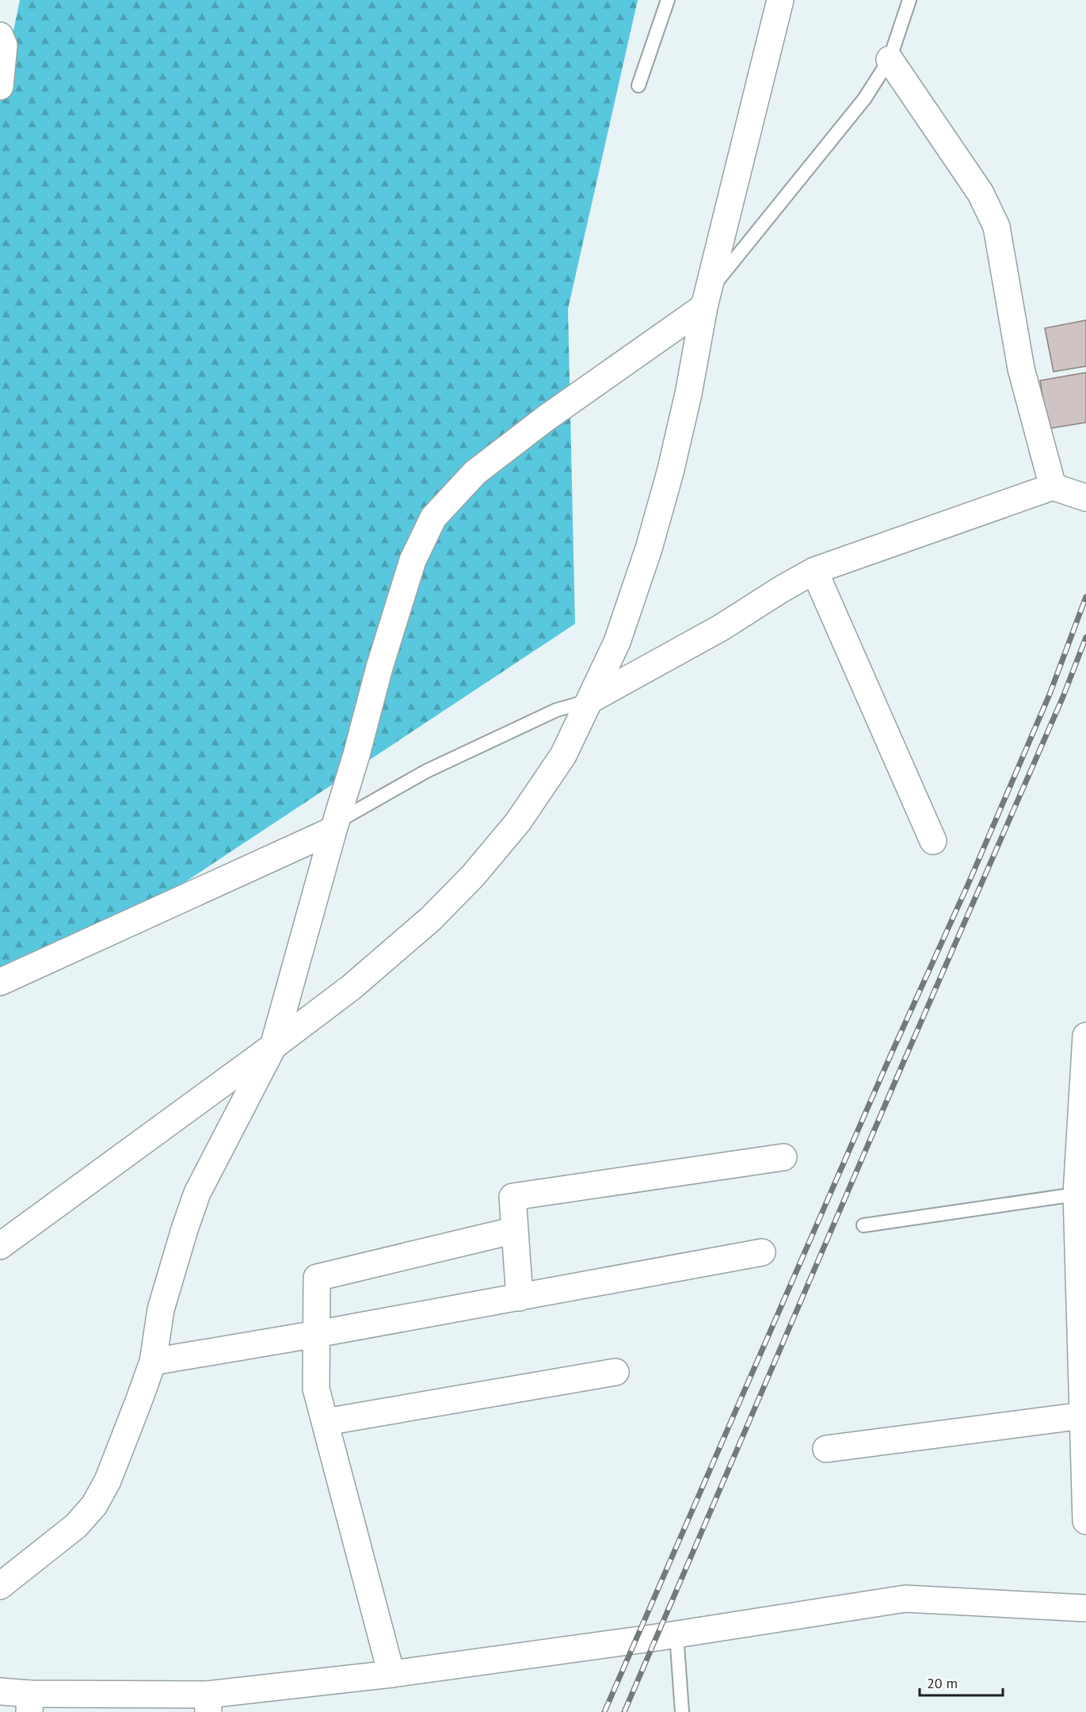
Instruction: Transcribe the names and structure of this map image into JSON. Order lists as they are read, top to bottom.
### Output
{
  "scale_bar": "20 m"
}
